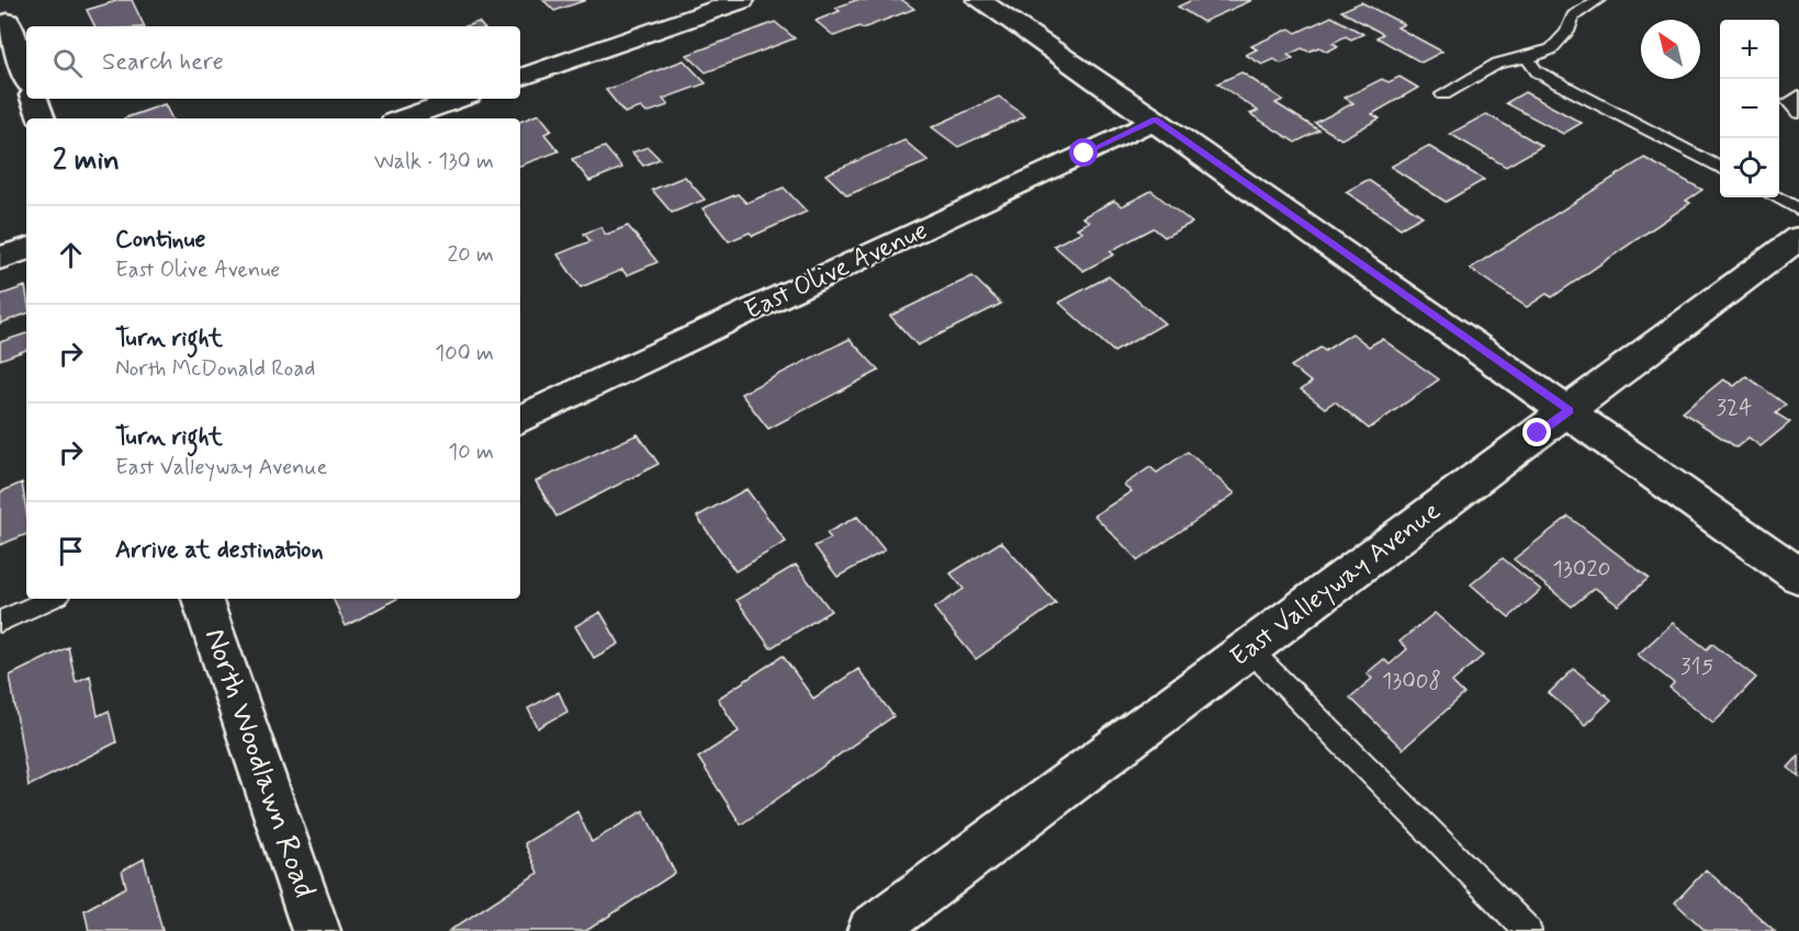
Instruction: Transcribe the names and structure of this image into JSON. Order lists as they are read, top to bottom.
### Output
{
  "streets": {
    "street": ["East Olive Avenue", "East Valleyway Avenue", "North Woodlawn Road"]
  },
  "house_numbers": [
    "324",
    "13020",
    "315",
    "13008"
  ],
  "north": "top left",
  "page": {
    "map_buttons": ["+", "−"],
    "search": "Search here",
    "heading": ["2 min", "Walk · 130 m"],
    "list": [
      ["Continue", "East Olive Avenue", "20 m"],
      ["Turn right", "North McDonald Road", "100 m"],
      ["Turn right", "East Valleyway Avenue", "10 m"],
      "Arrive at destination"
    ]
  }
}
